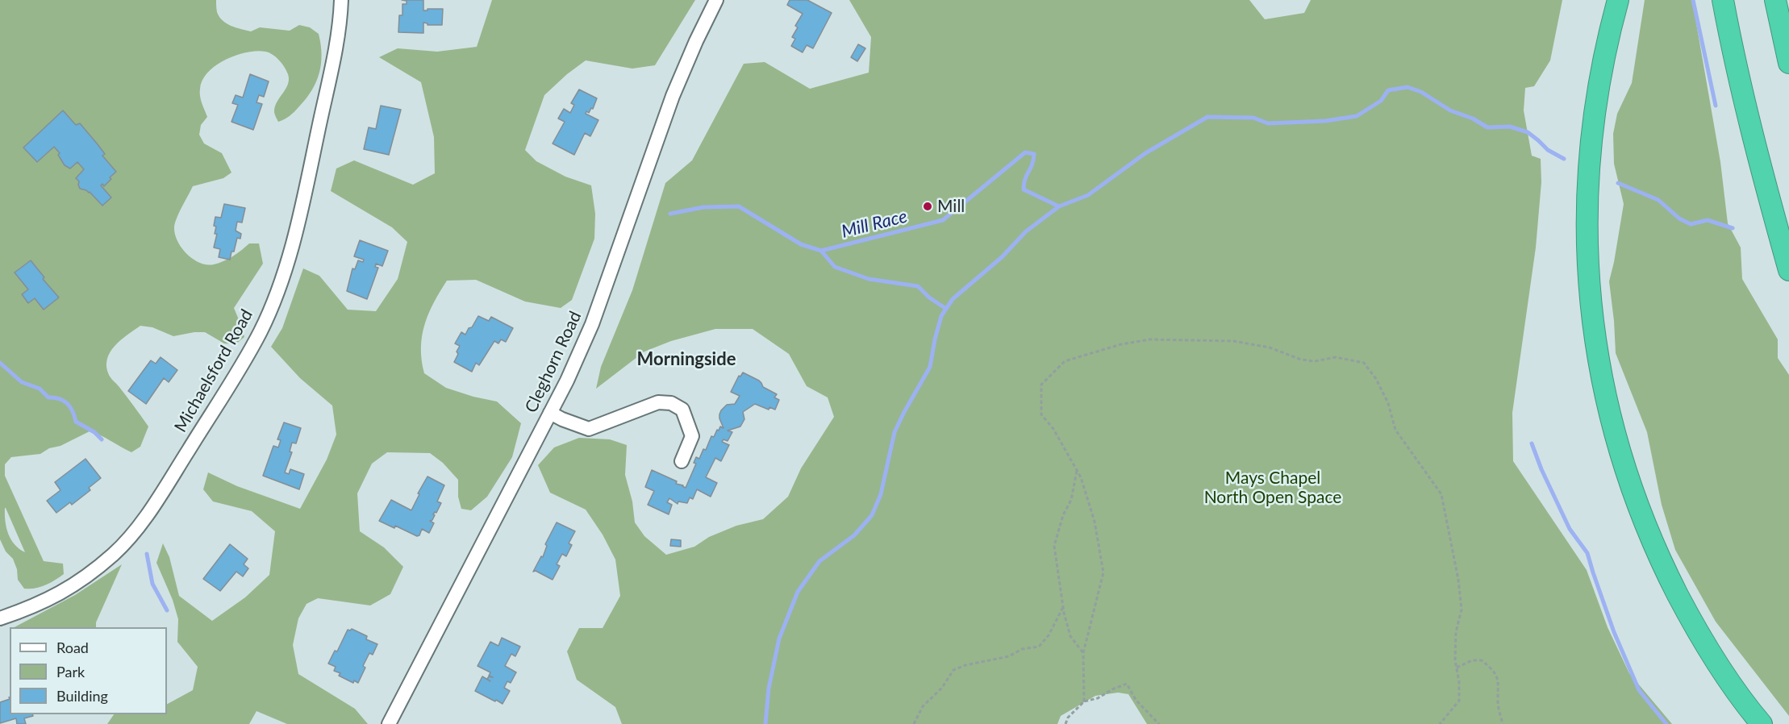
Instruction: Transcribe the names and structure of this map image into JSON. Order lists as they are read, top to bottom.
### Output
{
  "streets": {
    "street": ["Cleghorn Road", "Michaelsford Road"]
  },
  "districts": ["Morningside"],
  "water": ["Mill Race"],
  "parks": ["Mays Chapel North Open Space"],
  "places": ["Mill"],
  "legend": ["Road", "Park", "Building"]
}
